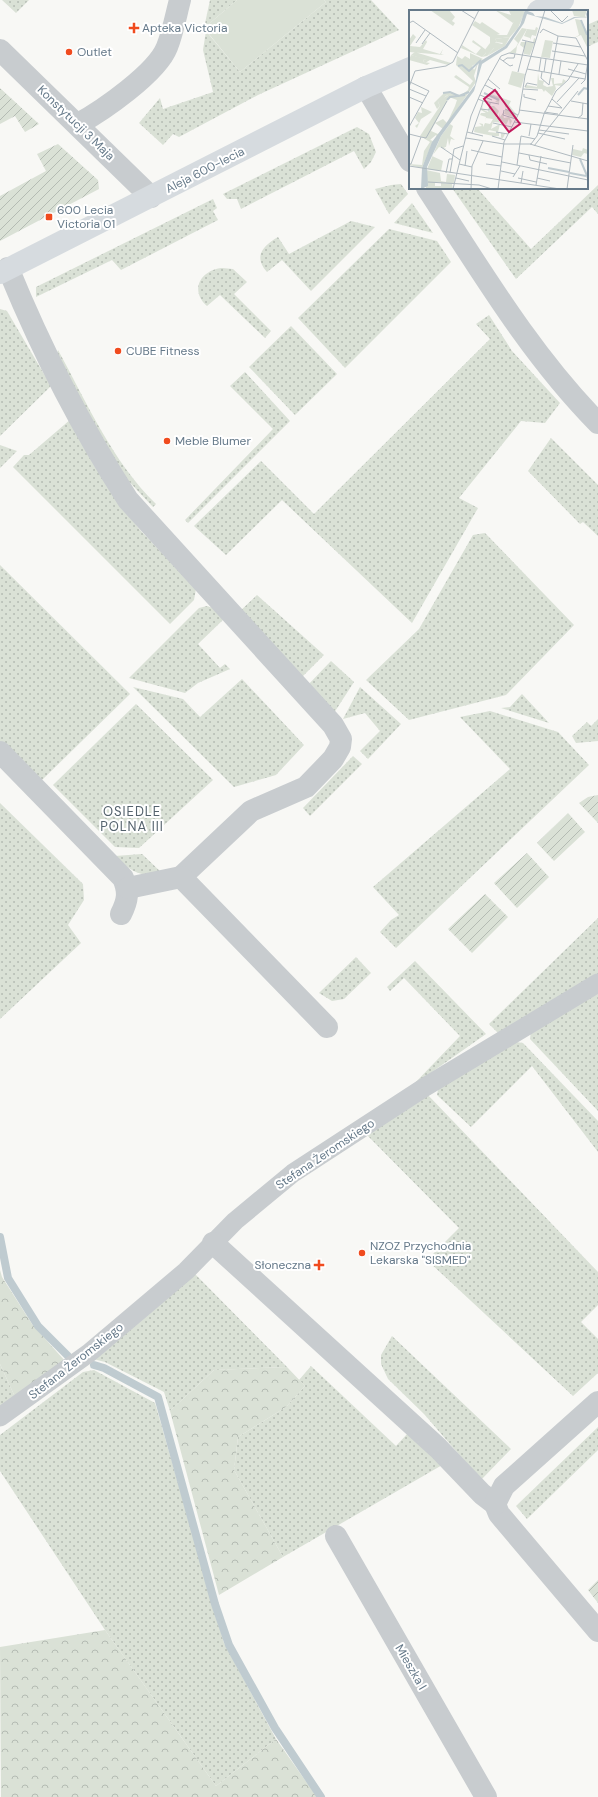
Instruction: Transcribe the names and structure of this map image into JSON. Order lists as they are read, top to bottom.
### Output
{
  "streets": {
    "main road": ["Aleja 600-lecia"],
    "street": ["Konstytucji 3 Maja", "Stefana Żeromskiego", "Mieszka I"]
  },
  "crossings": [
    ["Konstytucji 3 Maja", "Aleja 600-lecia"]
  ],
  "districts": ["OSIEDLE POLNA III"],
  "places": {
    "health": ["Apteka Victoria", "Słoneczna"],
    "other": [
      "Outlet",
      "CUBE Fitness",
      "Meble Blumer",
      "NZOZ Przychodnia Lekarska \"SISMED\""
    ],
    "transit": ["600 Lecia Victoria 01"]
  }
}
